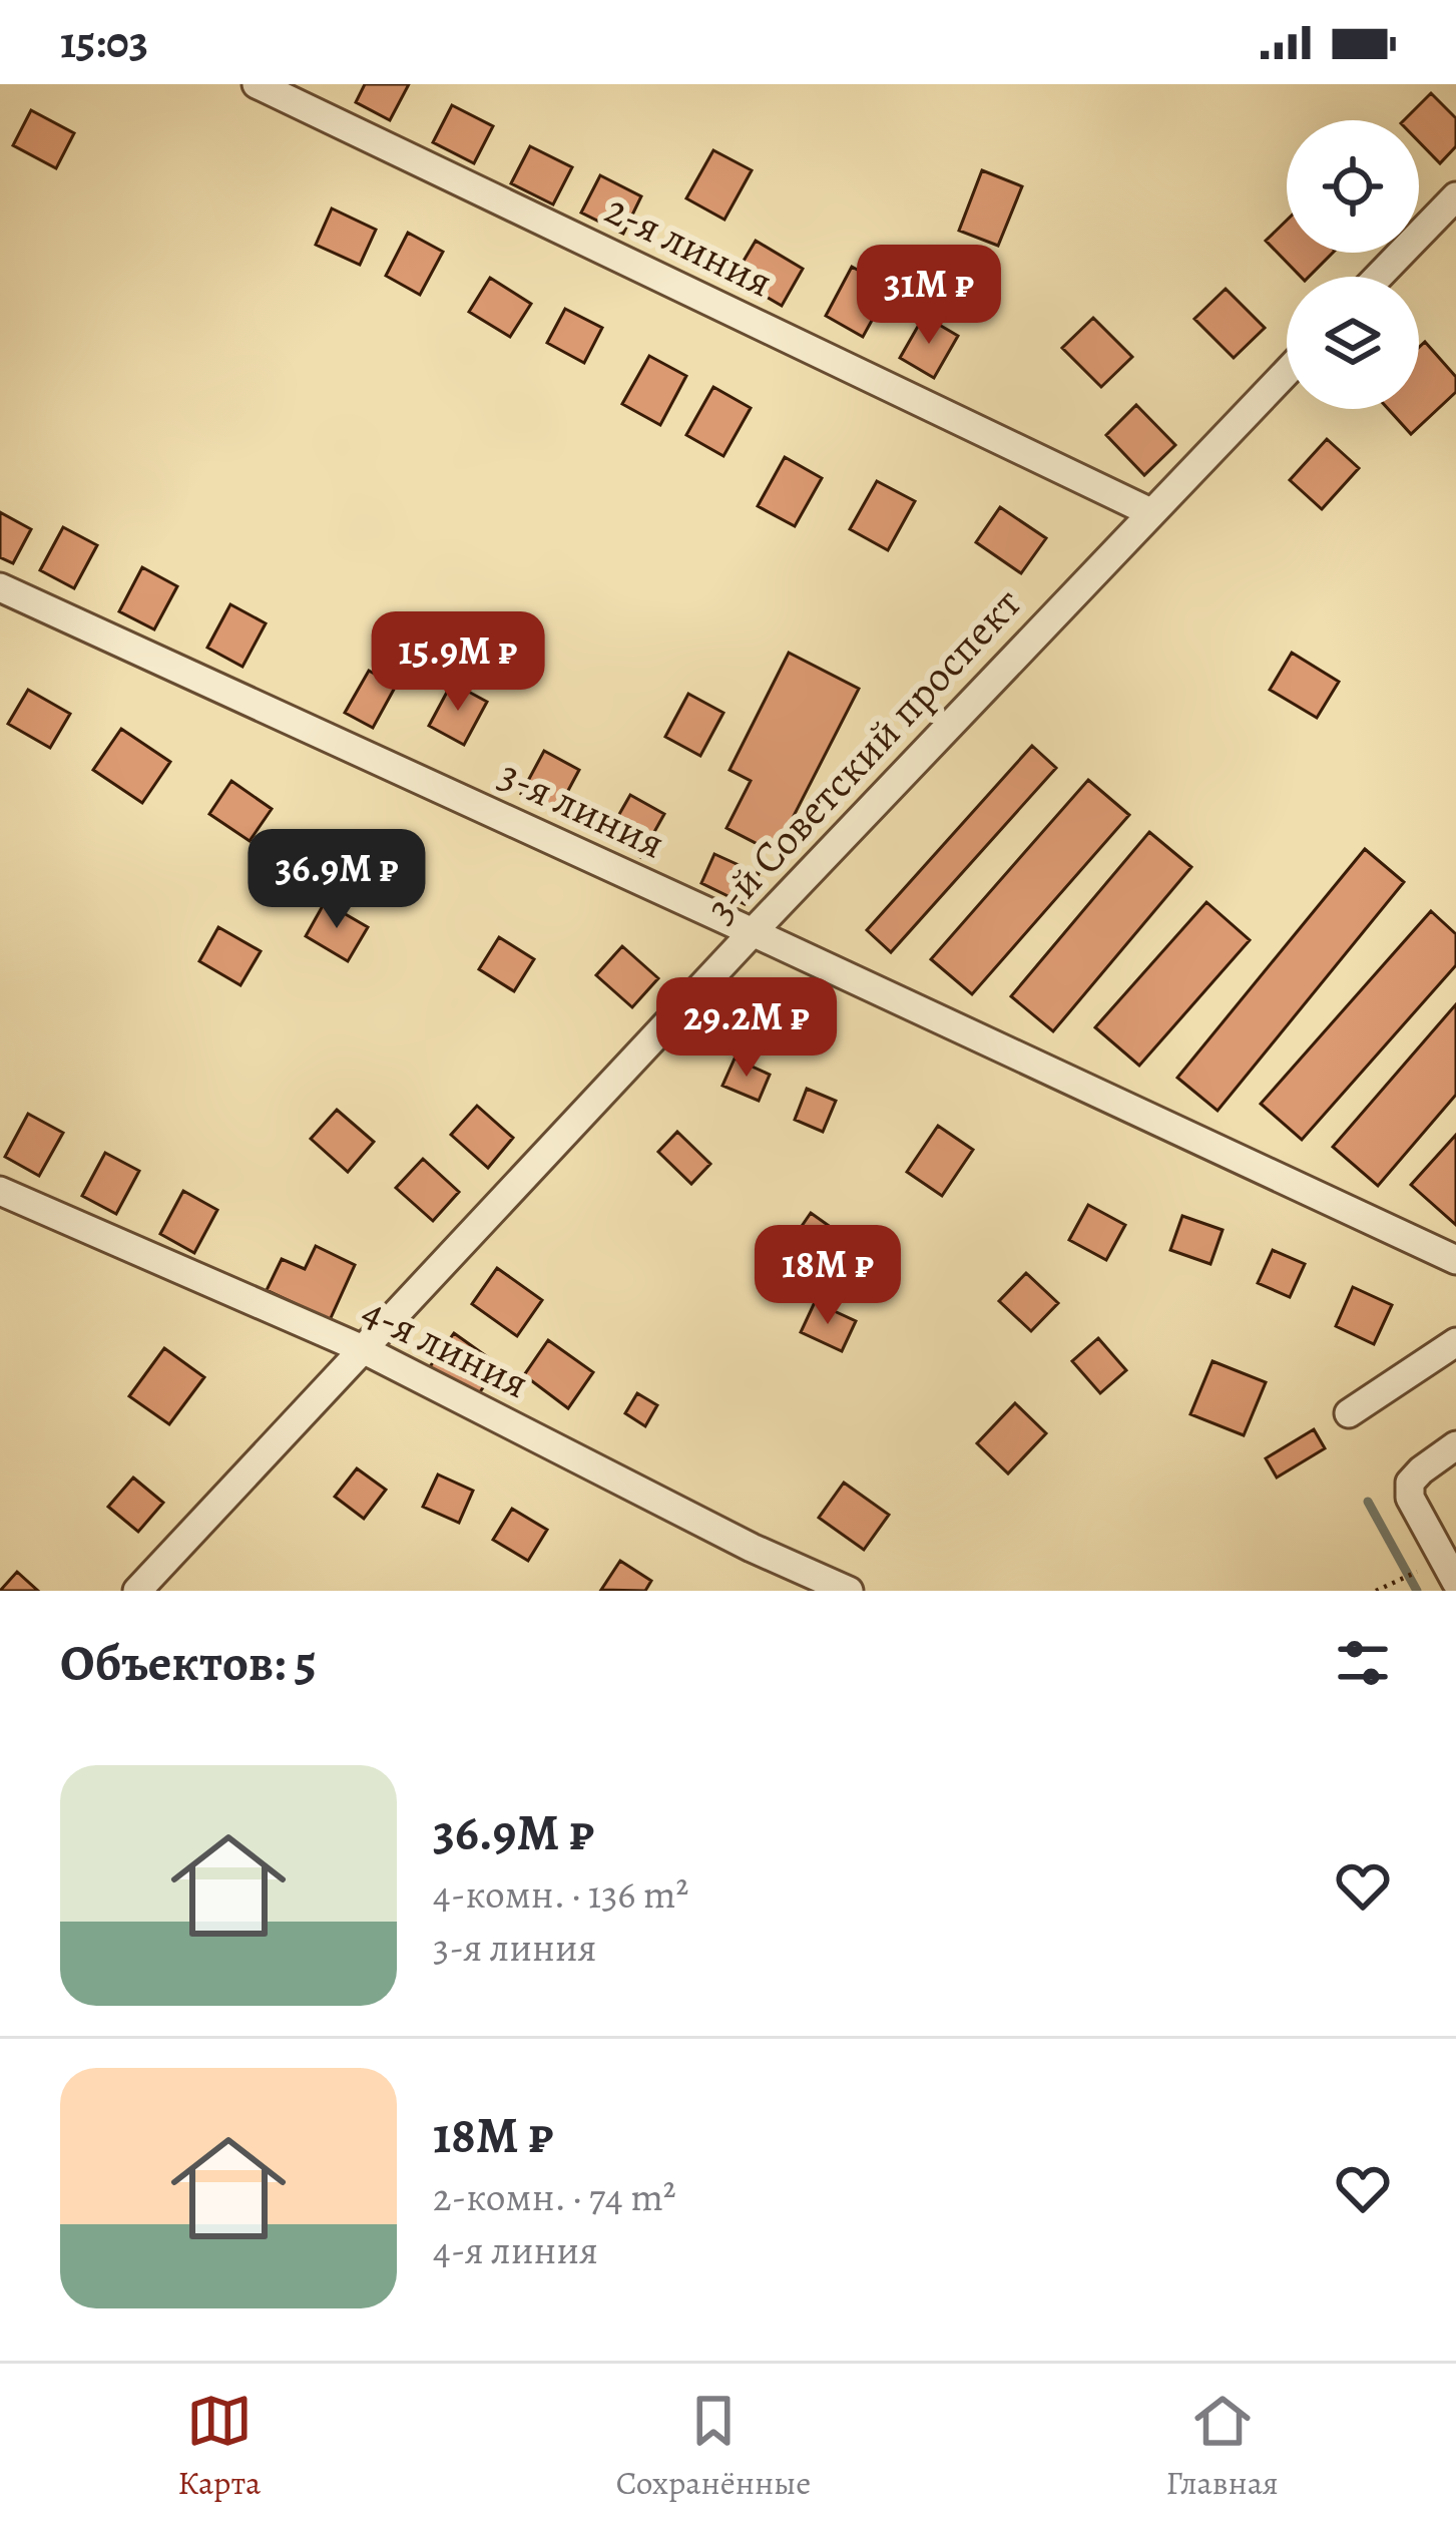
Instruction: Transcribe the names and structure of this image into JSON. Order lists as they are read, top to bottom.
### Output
{
  "streets": {
    "street": [
      "2-я линия",
      "3-й Советский проспект",
      "3-я линия",
      "4-я линия"
    ]
  },
  "crossings": [
    ["2-я линия", "3-й Советский проспект"],
    ["3-й Советский проспект", "3-я линия"],
    ["3-й Советский проспект", "4-я линия"]
  ],
  "page": {
    "status": "15:03",
    "price": [
      "31M ₽",
      "15.9M ₽",
      "36.9M ₽",
      "29.2M ₽",
      "18M ₽"
    ],
    "heading": "Объектов: 5",
    "list": [
      {
        "name": "36.9M ₽",
        "note": "4-комн. · 136 m² · 3-я линия"
      },
      {
        "name": "18M ₽",
        "note": "2-комн. · 74 m² · 4-я линия"
      }
    ],
    "tabs": ["Карта", "Сохранённые", "Главная"]
  }
}
